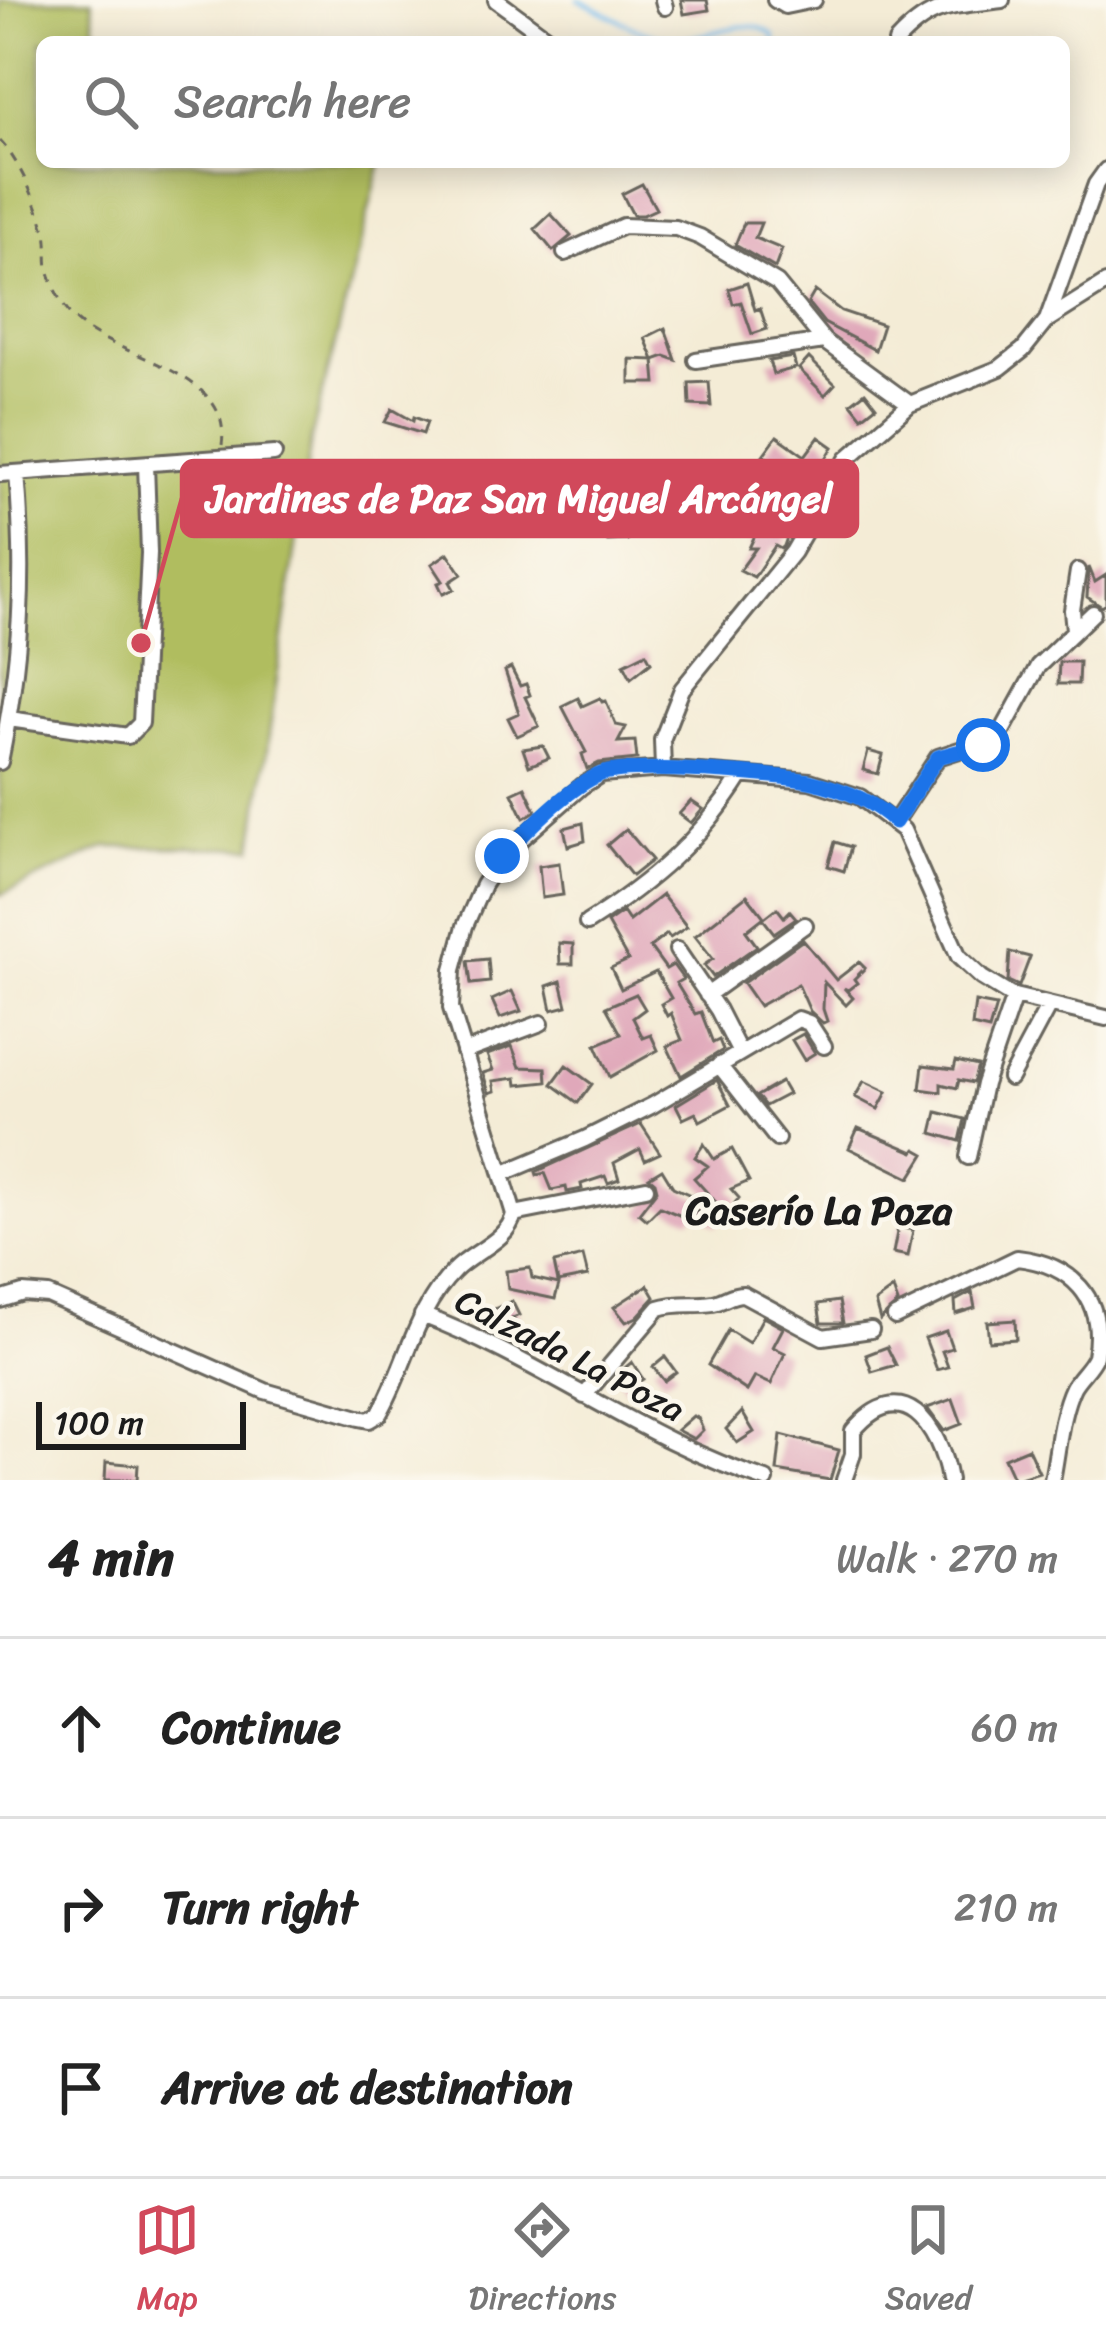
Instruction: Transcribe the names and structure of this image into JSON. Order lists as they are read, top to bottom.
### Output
{
  "streets": {
    "street": ["Calzada La Poza"]
  },
  "districts": ["Caserío La Poza"],
  "places": ["Jardines de Paz San Miguel Arcángel"],
  "scale_bar": "100 m",
  "page": {
    "search": "Search here",
    "scale": "100 m",
    "heading": ["4 min", "Walk · 270 m"],
    "list": [
      ["Continue", "60 m"],
      ["Turn right", "210 m"],
      "Arrive at destination"
    ],
    "nav": ["Map", "Directions", "Saved"]
  }
}
